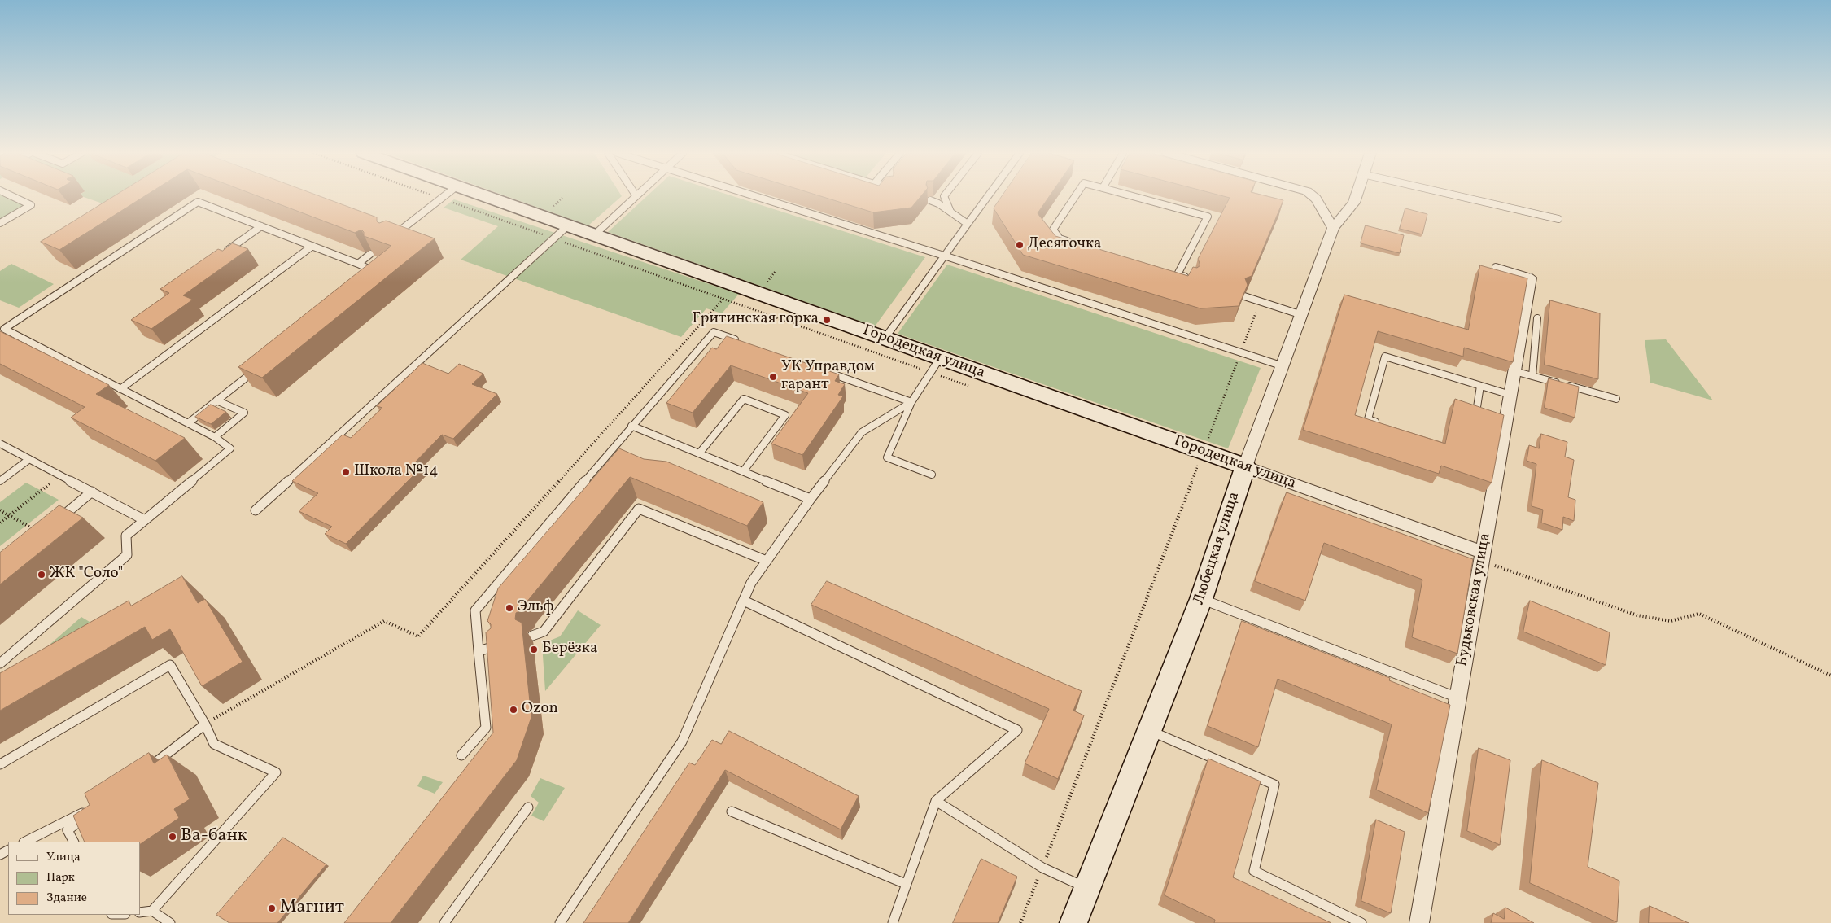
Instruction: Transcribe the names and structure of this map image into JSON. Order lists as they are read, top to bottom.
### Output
{
  "streets": {
    "street": ["Городецкая улица", "Любецкая улица", "Будьковская улица"]
  },
  "crossings": [
    ["Городецкая улица", "Любецкая улица"],
    ["Городецкая улица", "Будьковская улица"]
  ],
  "places": [
    "Десяточка",
    "Гритинская горка",
    "УК Управдом гарант",
    "Школа №14",
    "ЖК \"Соло\"",
    "Эльф",
    "Берёзка",
    "Ozon",
    "Ва-банк",
    "Магнит"
  ],
  "legend": ["Улица", "Парк", "Здание"]
}
